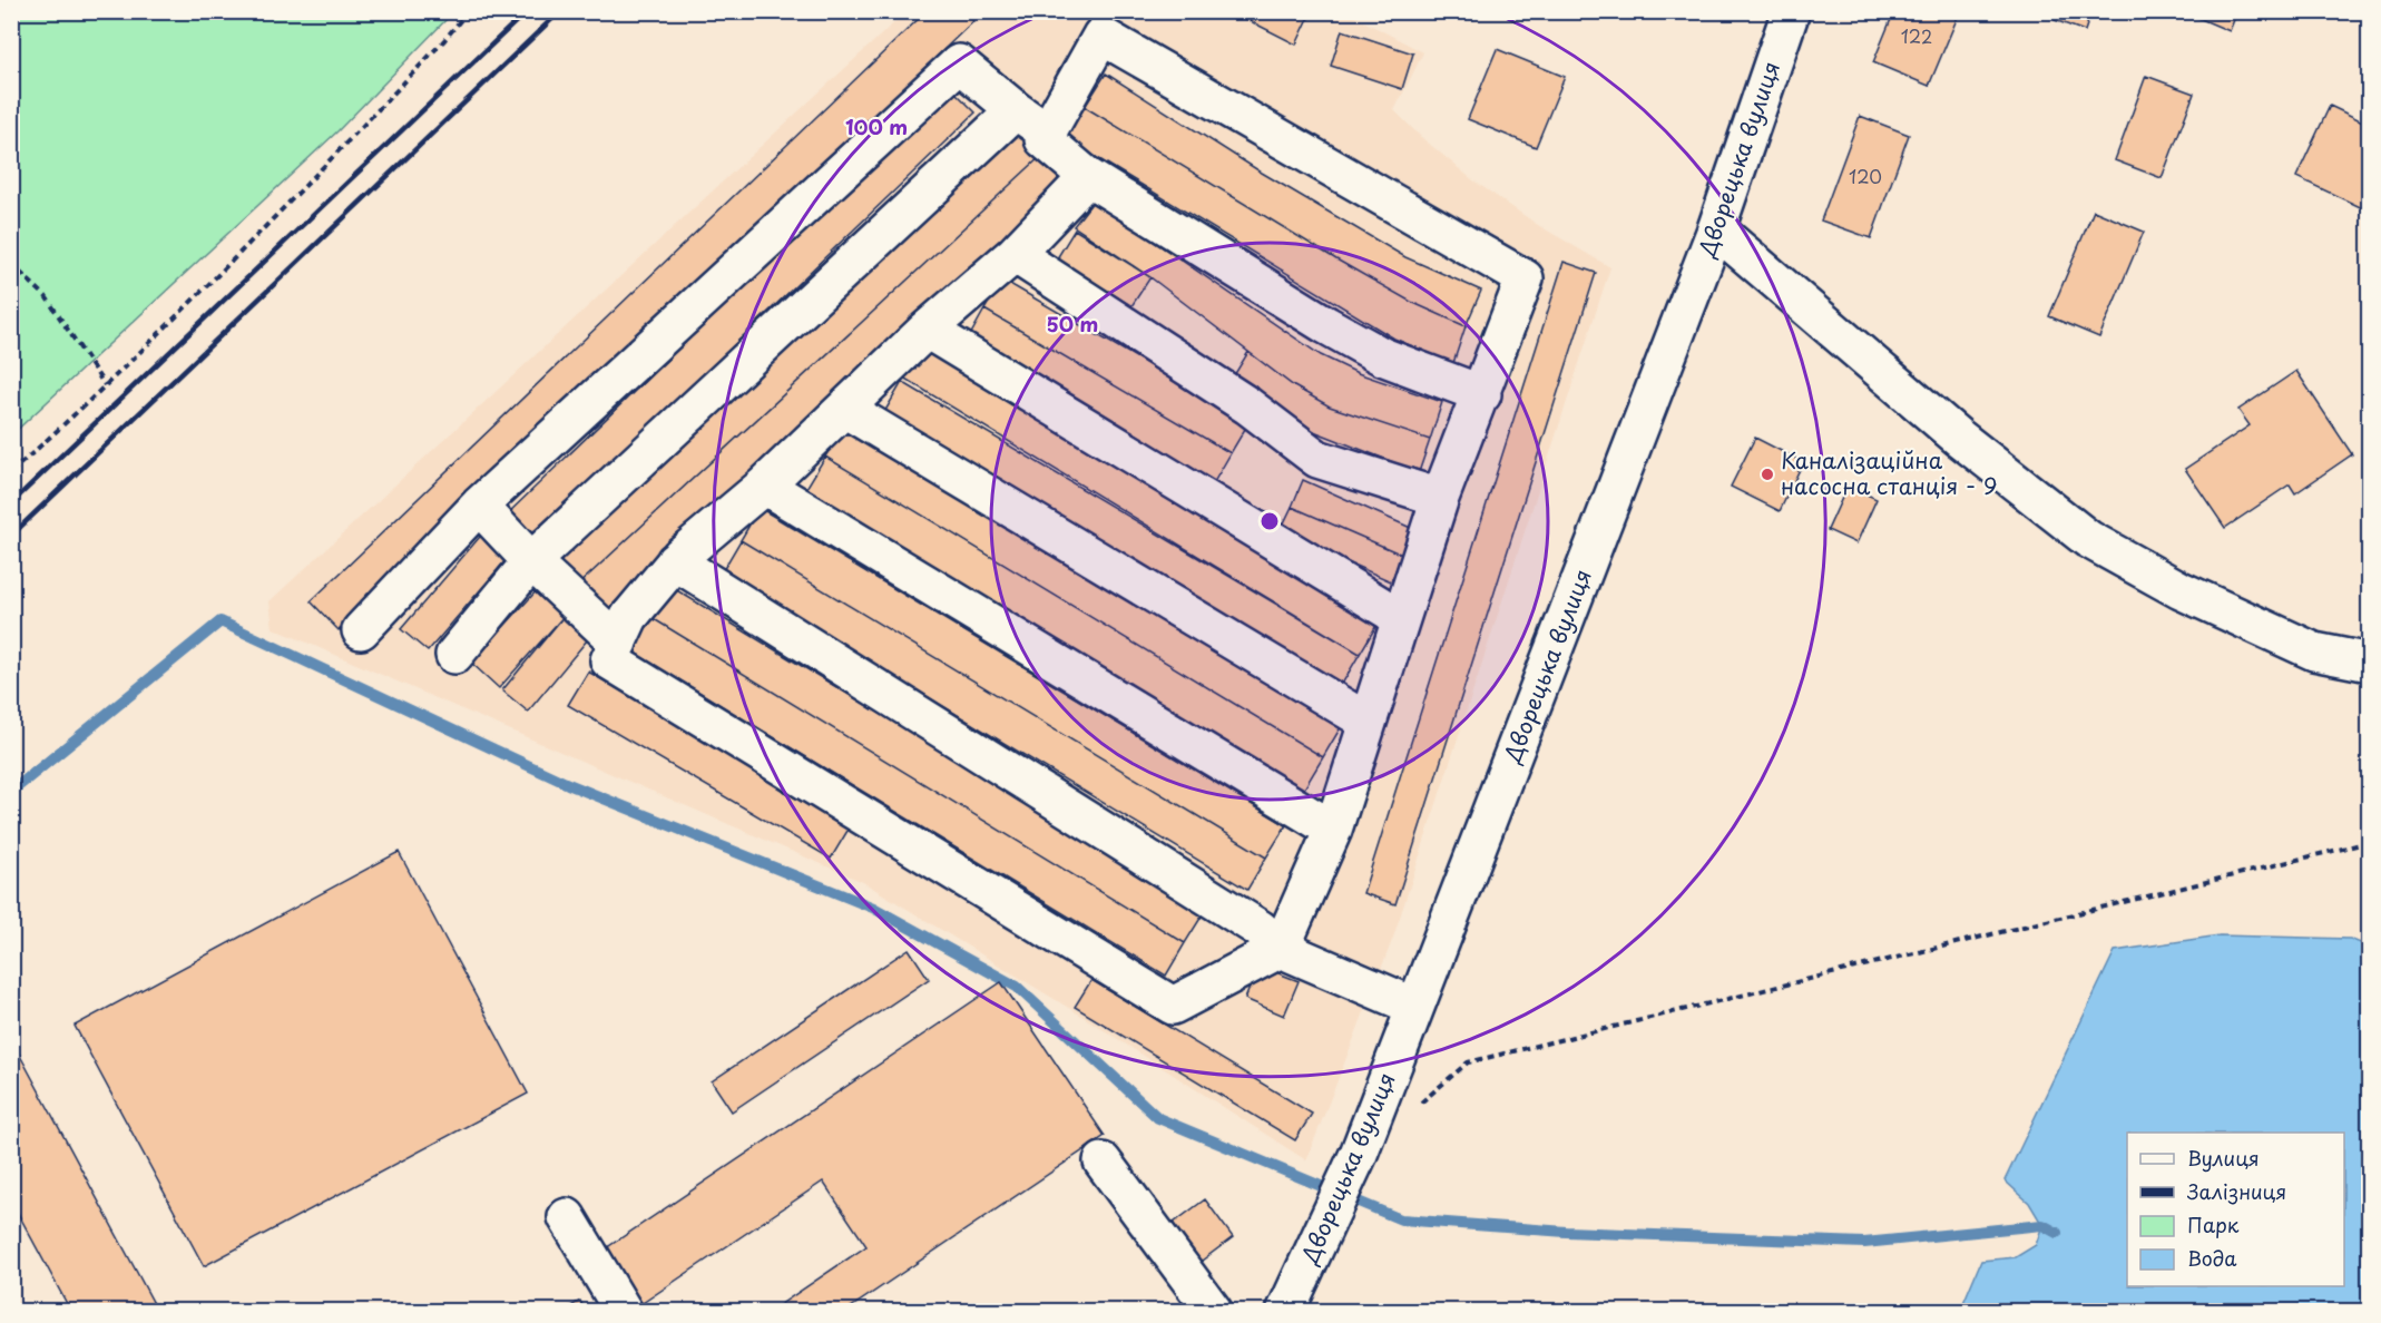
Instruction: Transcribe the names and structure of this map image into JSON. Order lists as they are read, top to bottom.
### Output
{
  "streets": {
    "street": ["Дворецька вулиця"]
  },
  "places": ["Каналізаційна насосна станція - 9"],
  "house_numbers": ["122", "120"],
  "legend": [
    "Вулиця",
    "Залізниця",
    "Парк",
    "Вода"
  ],
  "rings": ["100 m", "50 m"]
}
